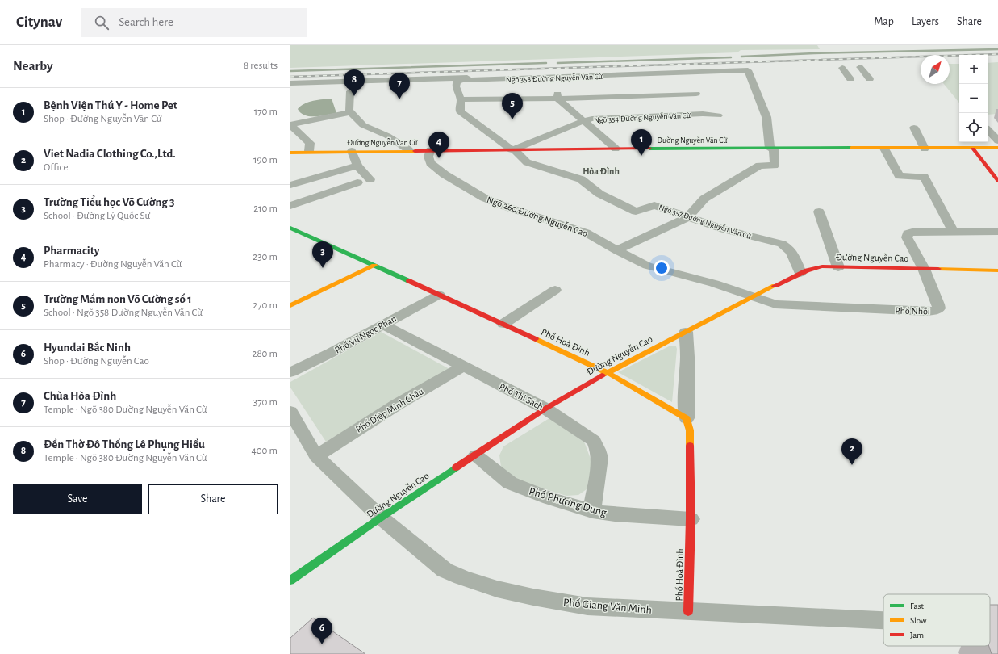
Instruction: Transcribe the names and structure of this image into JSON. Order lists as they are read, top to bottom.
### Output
{
  "streets": {
    "main road": ["Đường Nguyễn Văn Cừ", "Đường Nguyễn Cao", "Phố Hoà Đình"],
    "street": [
      "Ngõ 358 Đường Nguyễn Văn Cừ",
      "Ngõ 354 Đường Nguyễn Văn Cừ",
      "Ngõ 260 Đường Nguyễn Cao",
      "Ngõ 357 Đường Nguyễn Văn Cừ",
      "Phố Nhồi",
      "Phố Vũ Ngọc Phan",
      "Phố Thi Sách",
      "Phố Diệp Minh Châu",
      "Phố Phương Dung",
      "Phố Giang Văn Minh"
    ]
  },
  "crossings": [
    ["Ngõ 358 Đường Nguyễn Văn Cừ", "Ngõ 354 Đường Nguyễn Văn Cừ"],
    ["Ngõ 358 Đường Nguyễn Văn Cừ", "Đường Nguyễn Văn Cừ"],
    ["Ngõ 358 Đường Nguyễn Văn Cừ", "Ngõ 357 Đường Nguyễn Văn Cừ"],
    ["Ngõ 354 Đường Nguyễn Văn Cừ", "Đường Nguyễn Văn Cừ"],
    ["Ngõ 354 Đường Nguyễn Văn Cừ", "Ngõ 357 Đường Nguyễn Văn Cừ"],
    ["Đường Nguyễn Văn Cừ", "Ngõ 260 Đường Nguyễn Cao"],
    ["Đường Nguyễn Văn Cừ", "Ngõ 357 Đường Nguyễn Văn Cừ"],
    ["Ngõ 260 Đường Nguyễn Cao", "Đường Nguyễn Cao"],
    ["Ngõ 260 Đường Nguyễn Cao", "Phố Nhồi"],
    ["Ngõ 357 Đường Nguyễn Văn Cừ", "Đường Nguyễn Cao"],
    ["Đường Nguyễn Cao", "Phố Nhồi"],
    ["Đường Nguyễn Cao", "Phố Hoà Đình"],
    ["Đường Nguyễn Cao", "Phố Thi Sách"],
    ["Đường Nguyễn Cao", "Phố Phương Dung"],
    ["Đường Nguyễn Cao", "Phố Giang Văn Minh"],
    ["Phố Vũ Ngọc Phan", "Phố Hoà Đình"],
    ["Phố Vũ Ngọc Phan", "Phố Thi Sách"],
    ["Phố Hoà Đình", "Phố Phương Dung"],
    ["Phố Hoà Đình", "Phố Giang Văn Minh"],
    ["Phố Thi Sách", "Phố Diệp Minh Châu"],
    ["Phố Thi Sách", "Phố Phương Dung"],
    ["Phố Diệp Minh Châu", "Phố Giang Văn Minh"]
  ],
  "districts": ["Hòa Đình"],
  "legend": ["Fast", "Slow", "Jam"],
  "north": "top right",
  "page": {
    "header": "Citynav",
    "search": "Search here",
    "nav": ["Map", "Layers", "Share"],
    "heading": ["Nearby", "8 results"],
    "map_buttons": ["+", "−"],
    "pins": [
      "8",
      "7",
      "5",
      "1",
      "4",
      "3",
      "2",
      "6"
    ],
    "list": [
      {
        "mark": "1",
        "name": "Bệnh Viện Thú Y - Home Pet",
        "note": "Shop · Đường Nguyễn Văn Cừ",
        "value": "170 m"
      },
      {
        "mark": "2",
        "name": "Viet Nadia Clothing Co.,Ltd.",
        "note": "Office",
        "value": "190 m"
      },
      {
        "mark": "3",
        "name": "Trường Tiểu học Võ Cường 3",
        "note": "School · Đường Lý Quốc Sư",
        "value": "210 m"
      },
      {
        "mark": "4",
        "name": "Pharmacity",
        "note": "Pharmacy · Đường Nguyễn Văn Cừ",
        "value": "230 m"
      },
      {
        "mark": "5",
        "name": "Trường Mầm non Võ Cường số 1",
        "note": "School · Ngõ 358 Đường Nguyễn Văn Cừ",
        "value": "270 m"
      },
      {
        "mark": "6",
        "name": "Hyundai Bắc Ninh",
        "note": "Shop · Đường Nguyễn Cao",
        "value": "280 m"
      },
      {
        "mark": "7",
        "name": "Chùa Hòa Đình",
        "note": "Temple · Ngõ 380 Đường Nguyễn Văn Cừ",
        "value": "370 m"
      },
      {
        "mark": "8",
        "name": "Đền Thờ Đô Thống Lê Phụng Hiểu",
        "note": "Temple · Ngõ 380 Đường Nguyễn Văn Cừ",
        "value": "400 m"
      }
    ],
    "buttons": ["Save", "Share"]
  }
}
